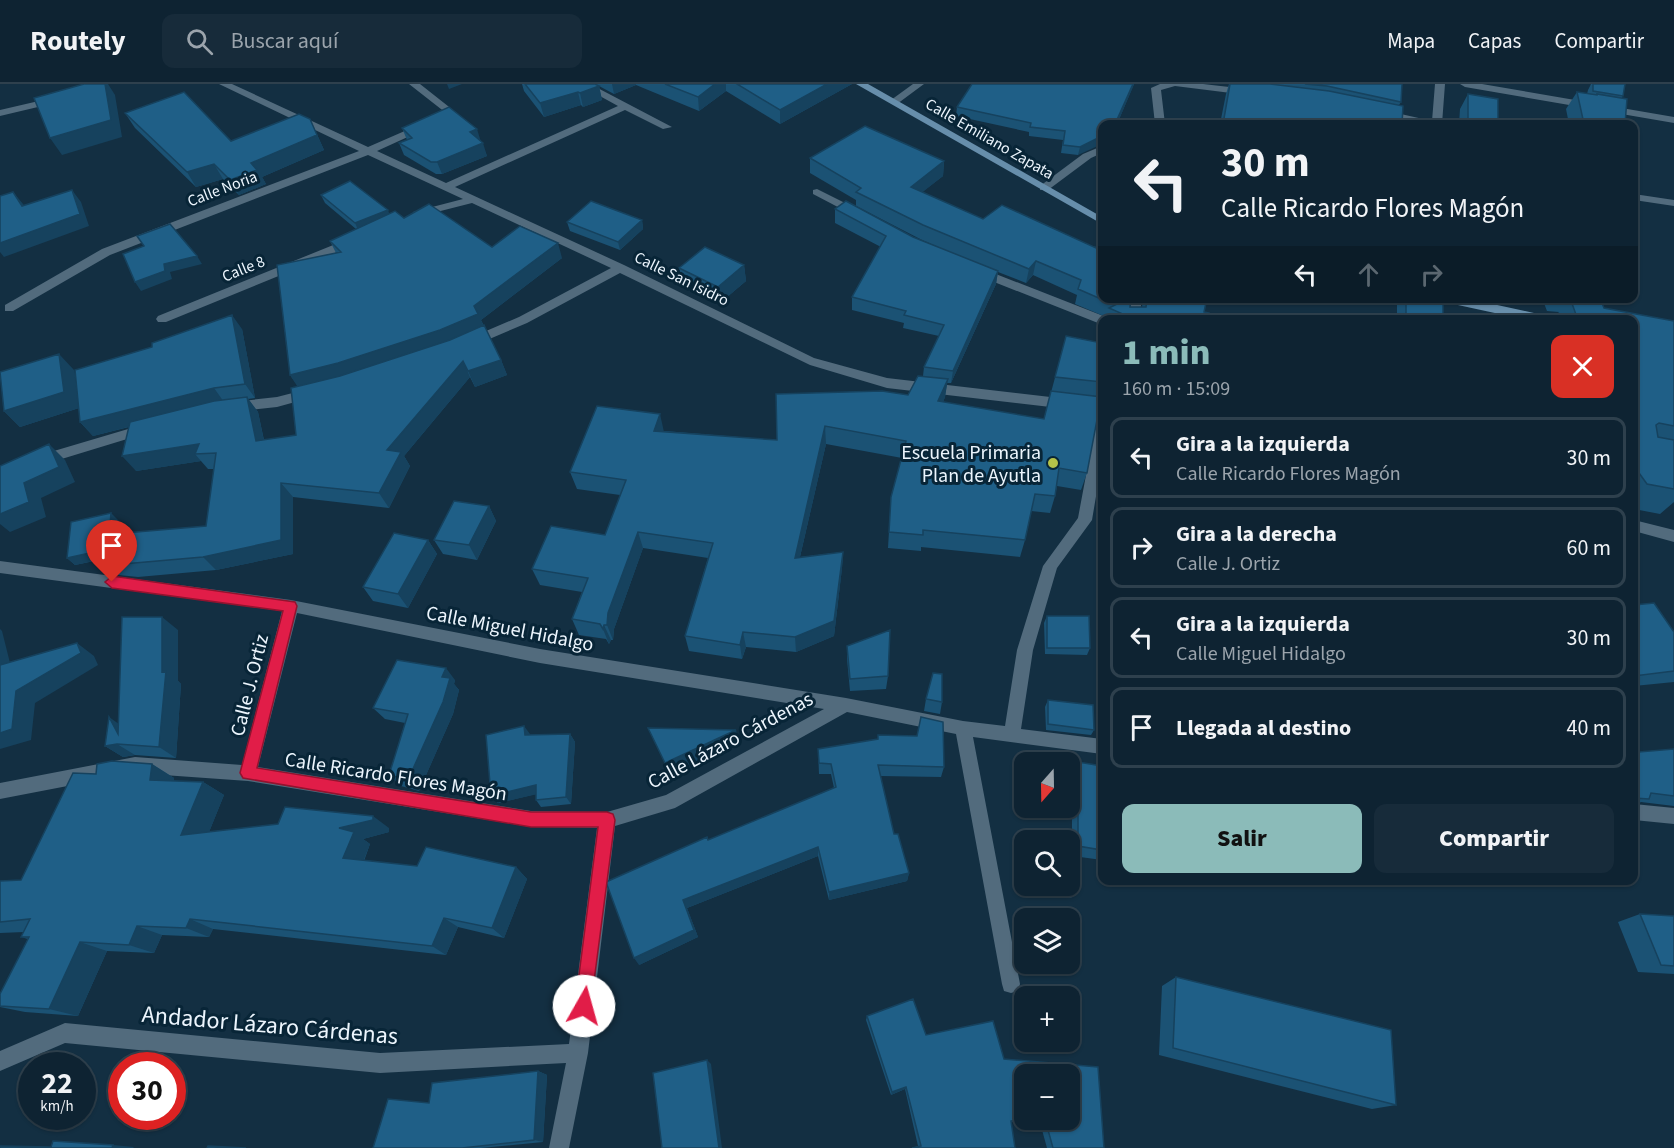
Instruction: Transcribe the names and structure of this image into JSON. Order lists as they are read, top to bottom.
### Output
{
  "streets": {
    "street": [
      "Calle Emiliano Zapata",
      "Calle Noria",
      "Calle 8",
      "Calle San Isidro",
      "Calle Miguel Hidalgo",
      "Calle J. Ortiz",
      "Calle Lázaro Cárdenas",
      "Calle Ricardo Flores Magón",
      "Andador Lázaro Cárdenas"
    ]
  },
  "crossings": [
    ["Calle Noria", "Calle San Isidro"],
    ["Calle Miguel Hidalgo", "Calle J. Ortiz"],
    ["Calle Miguel Hidalgo", "Calle Lázaro Cárdenas"],
    ["Calle J. Ortiz", "Calle Ricardo Flores Magón"],
    ["Calle Lázaro Cárdenas", "Calle Ricardo Flores Magón"]
  ],
  "places": ["Escuela Primaria Plan de Ayutla"],
  "north": "bottom",
  "page": {
    "header": "Routely",
    "search": "Buscar aquí",
    "nav": ["Mapa", "Capas", "Compartir"],
    "turn": ["30 m", "Calle Ricardo Flores Magón"],
    "heading": ["1 min", "160 m · 15:09"],
    "list": [
      {
        "name": "Gira a la izquierda",
        "note": "Calle Ricardo Flores Magón",
        "value": "30 m"
      },
      {
        "name": "Gira a la derecha",
        "note": "Calle J. Ortiz",
        "value": "60 m"
      },
      {
        "name": "Gira a la izquierda",
        "note": "Calle Miguel Hidalgo",
        "value": "30 m"
      },
      {
        "name": "Llegada al destino",
        "value": "40 m"
      }
    ],
    "map_buttons": ["+", "−"],
    "buttons": ["Salir", "Compartir"],
    "speed": "22 km/h",
    "limit": "30"
  }
}
